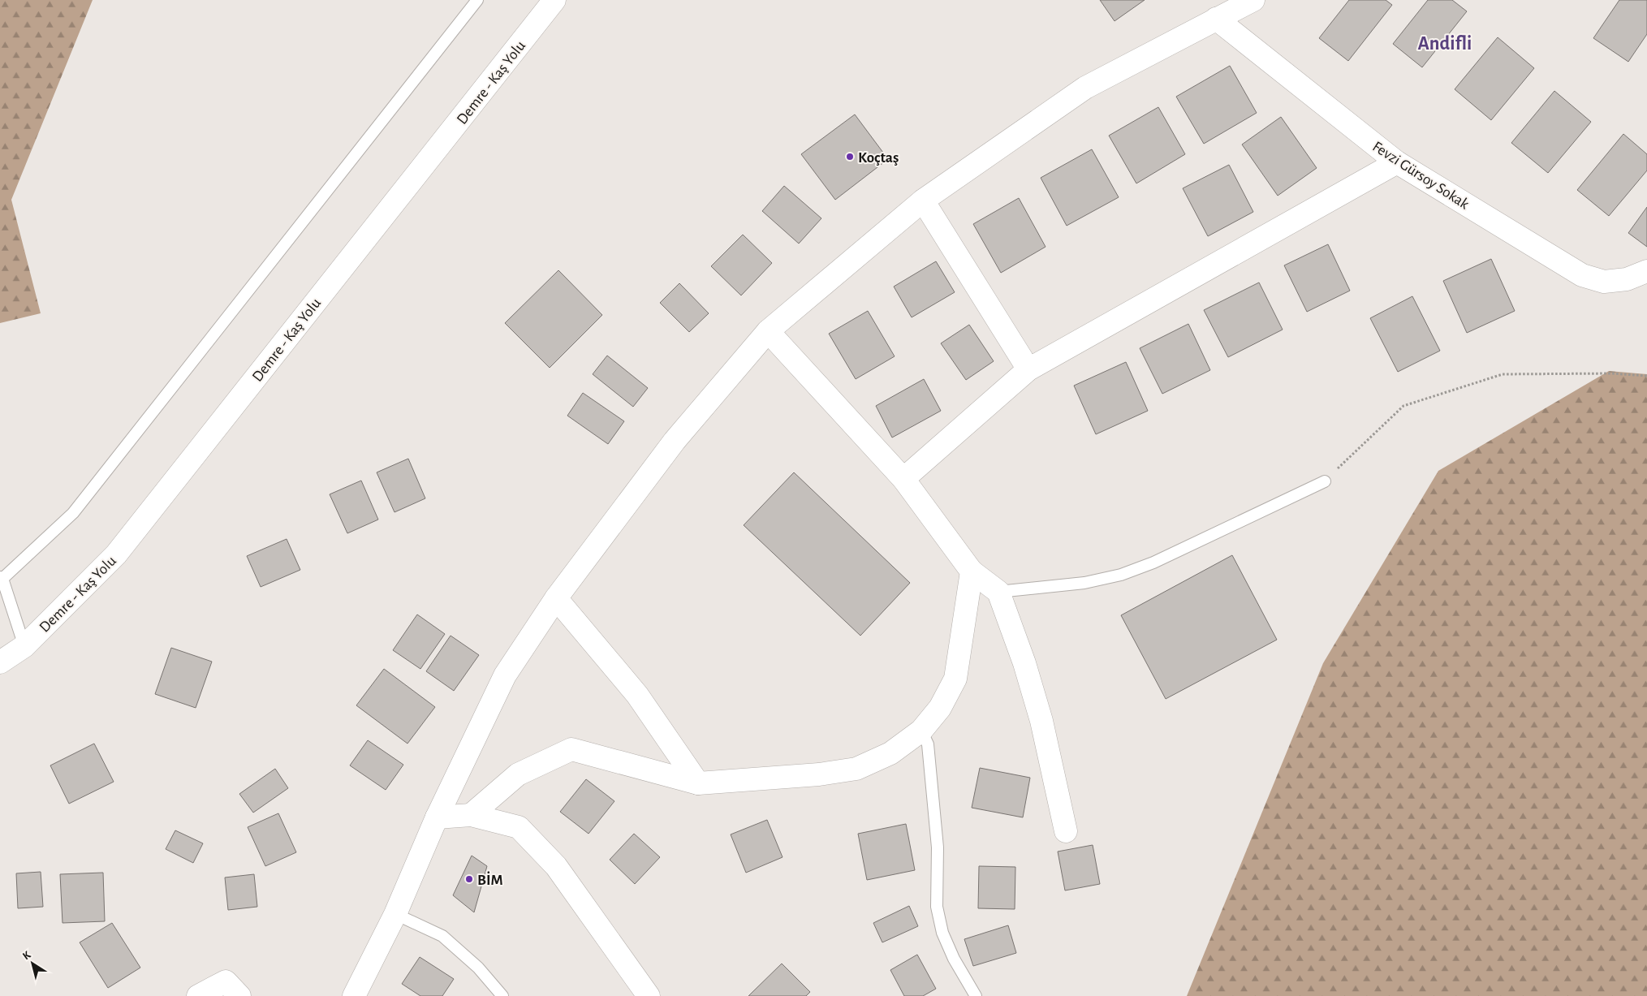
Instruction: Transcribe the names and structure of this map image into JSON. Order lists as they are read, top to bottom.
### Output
{
  "streets": {
    "main road": ["Demre - Kaş Yolu", "Fevzi Gürsoy Sokak"]
  },
  "districts": ["Andifli"],
  "places": ["Koçtaş", "BİM"],
  "north": "top left"
}
